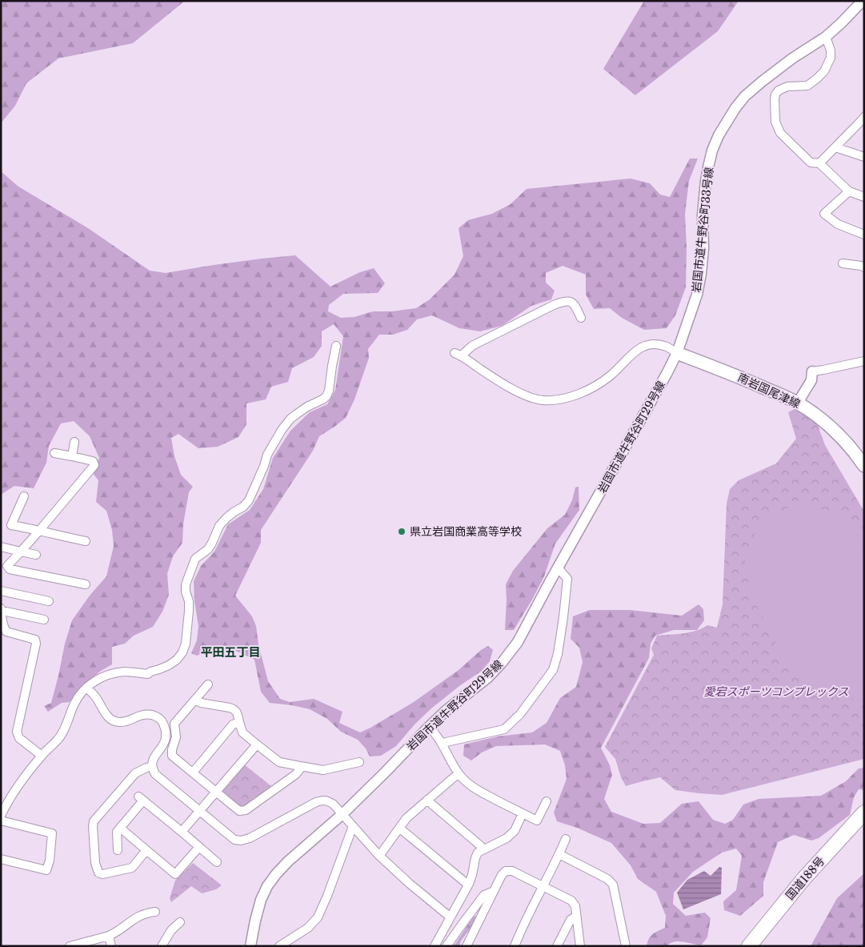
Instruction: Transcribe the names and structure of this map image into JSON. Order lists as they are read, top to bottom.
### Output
{
  "streets": {
    "highway": ["国道188号"],
    "main road": ["南岩国尾津線"],
    "street": ["岩国市道牛野谷町33号線", "岩国市道牛野谷町29号線"]
  },
  "crossings": [
    ["岩国市道牛野谷町33号線", "南岩国尾津線"],
    ["岩国市道牛野谷町33号線", "岩国市道牛野谷町29号線"],
    ["南岩国尾津線", "岩国市道牛野谷町29号線"]
  ],
  "districts": ["平田五丁目"],
  "parks": ["愛宕スポーツコンプレックス"],
  "places": ["県立岩国商業高等学校"]
}
